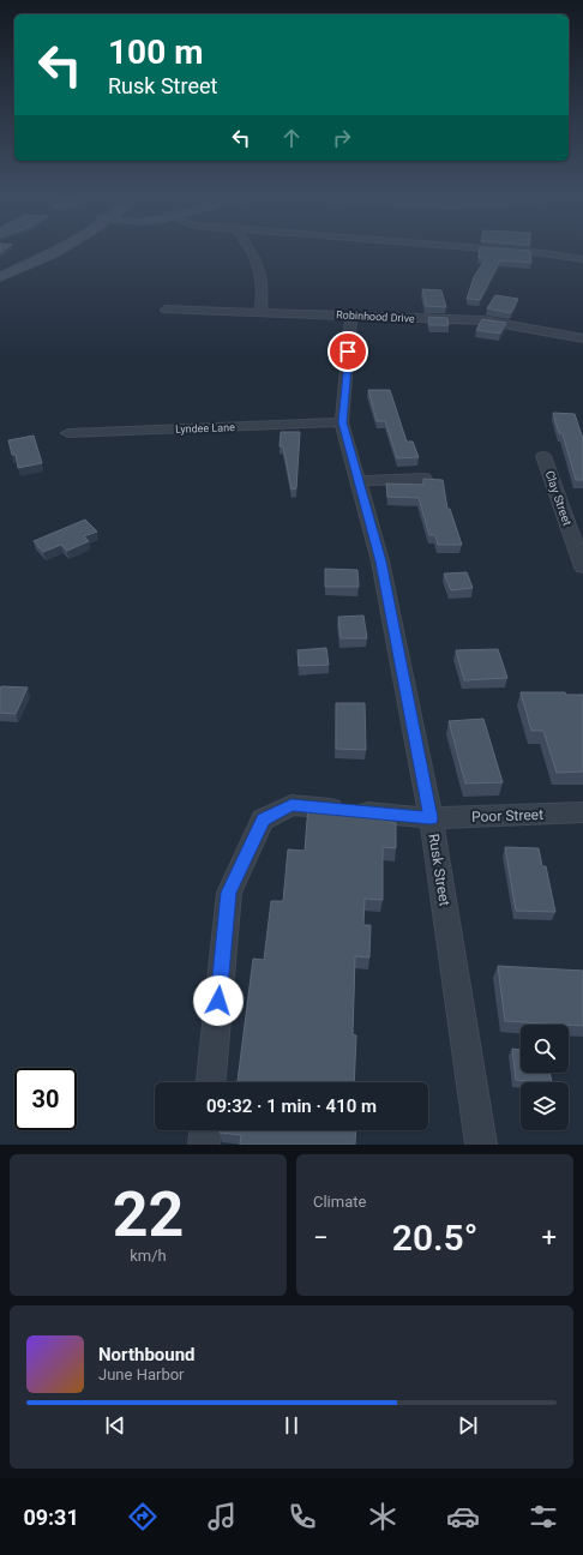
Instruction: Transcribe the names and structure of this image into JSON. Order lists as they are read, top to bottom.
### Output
{
  "streets": {
    "street": [
      "Robinhood Drive",
      "Lyndee Lane",
      "Clay Street",
      "Poor Street",
      "Rusk Street"
    ]
  },
  "crossings": [
    ["Robinhood Drive", "Rusk Street"],
    ["Lyndee Lane", "Rusk Street"],
    ["Poor Street", "Rusk Street"]
  ],
  "page": {
    "turn": ["100 m", "Rusk Street"],
    "limit": "30",
    "trip": "09:32 · 1 min · 410 m",
    "tile": [
      ["22", "km/h"],
      "Climate"
    ],
    "heat": ["−", "20.5°", "+"],
    "song": ["Northbound", "June Harbor"],
    "tabs": "09:31"
  }
}
